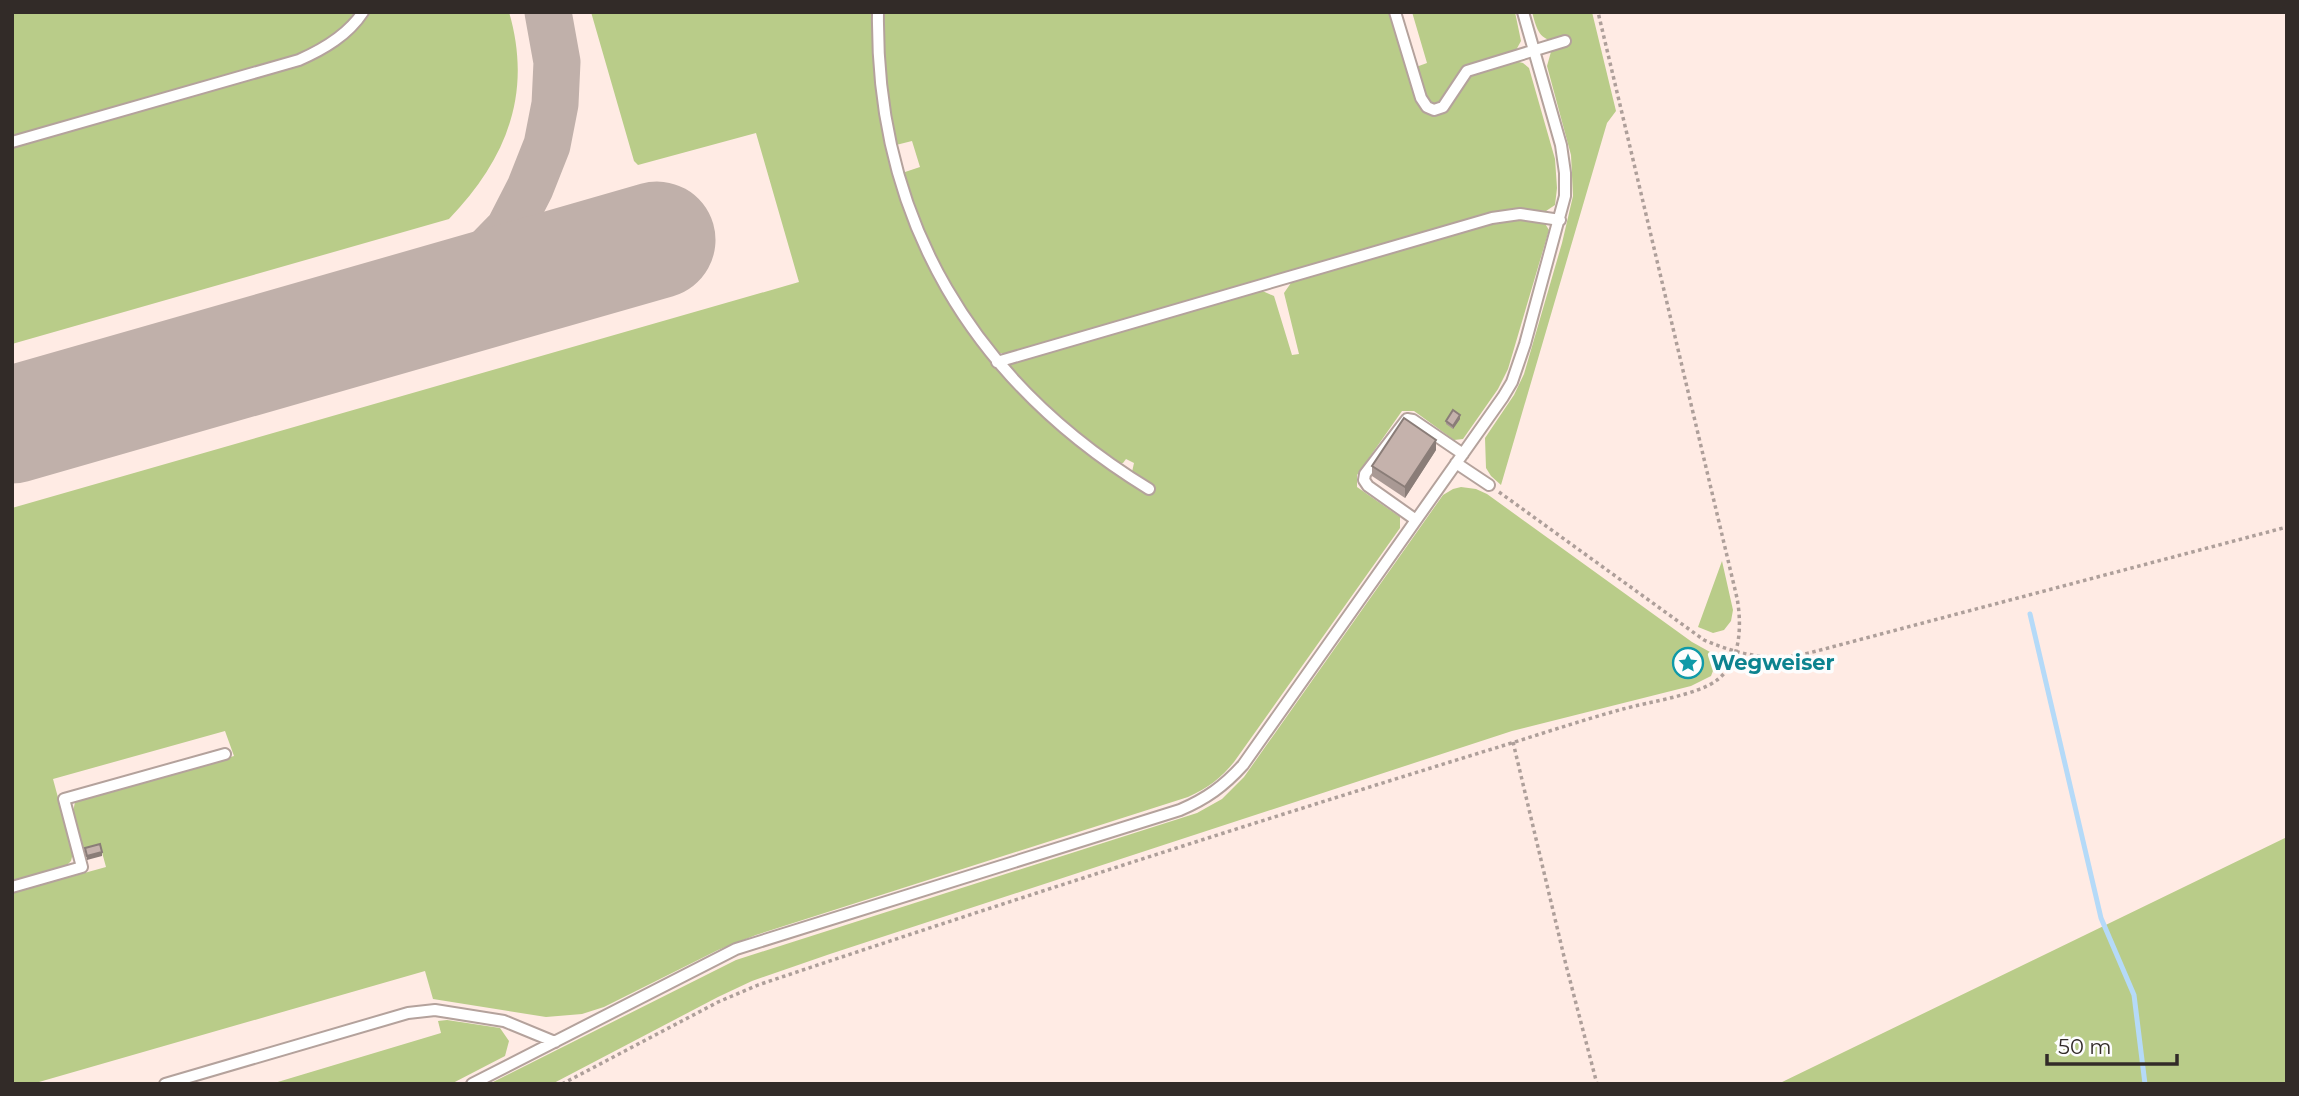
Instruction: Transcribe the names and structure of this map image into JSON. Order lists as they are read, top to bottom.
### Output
{
  "places": {
    "place": ["Wegweiser"]
  },
  "scale_bar": "50 m"
}
